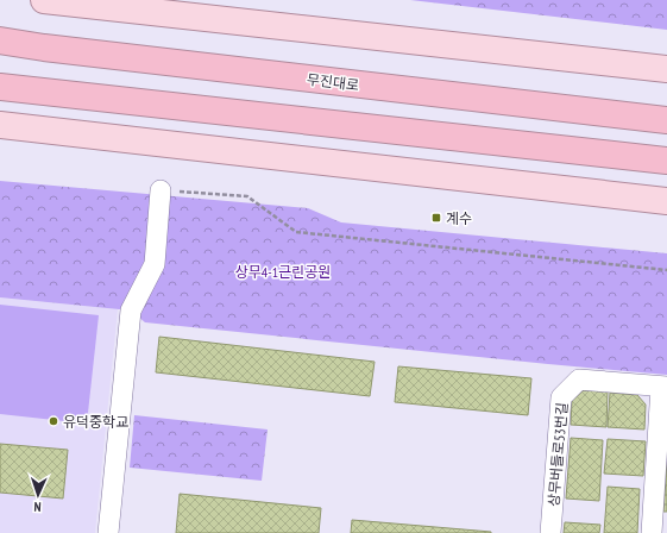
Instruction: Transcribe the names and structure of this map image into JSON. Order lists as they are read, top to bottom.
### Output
{
  "streets": {
    "highway": ["무진대로"],
    "street": ["상무버들로53번길"]
  },
  "parks": ["상무4-1근린공원"],
  "places": {
    "transit": ["계수"],
    "other": ["유덕중학교"]
  },
  "north": "bottom"
}
